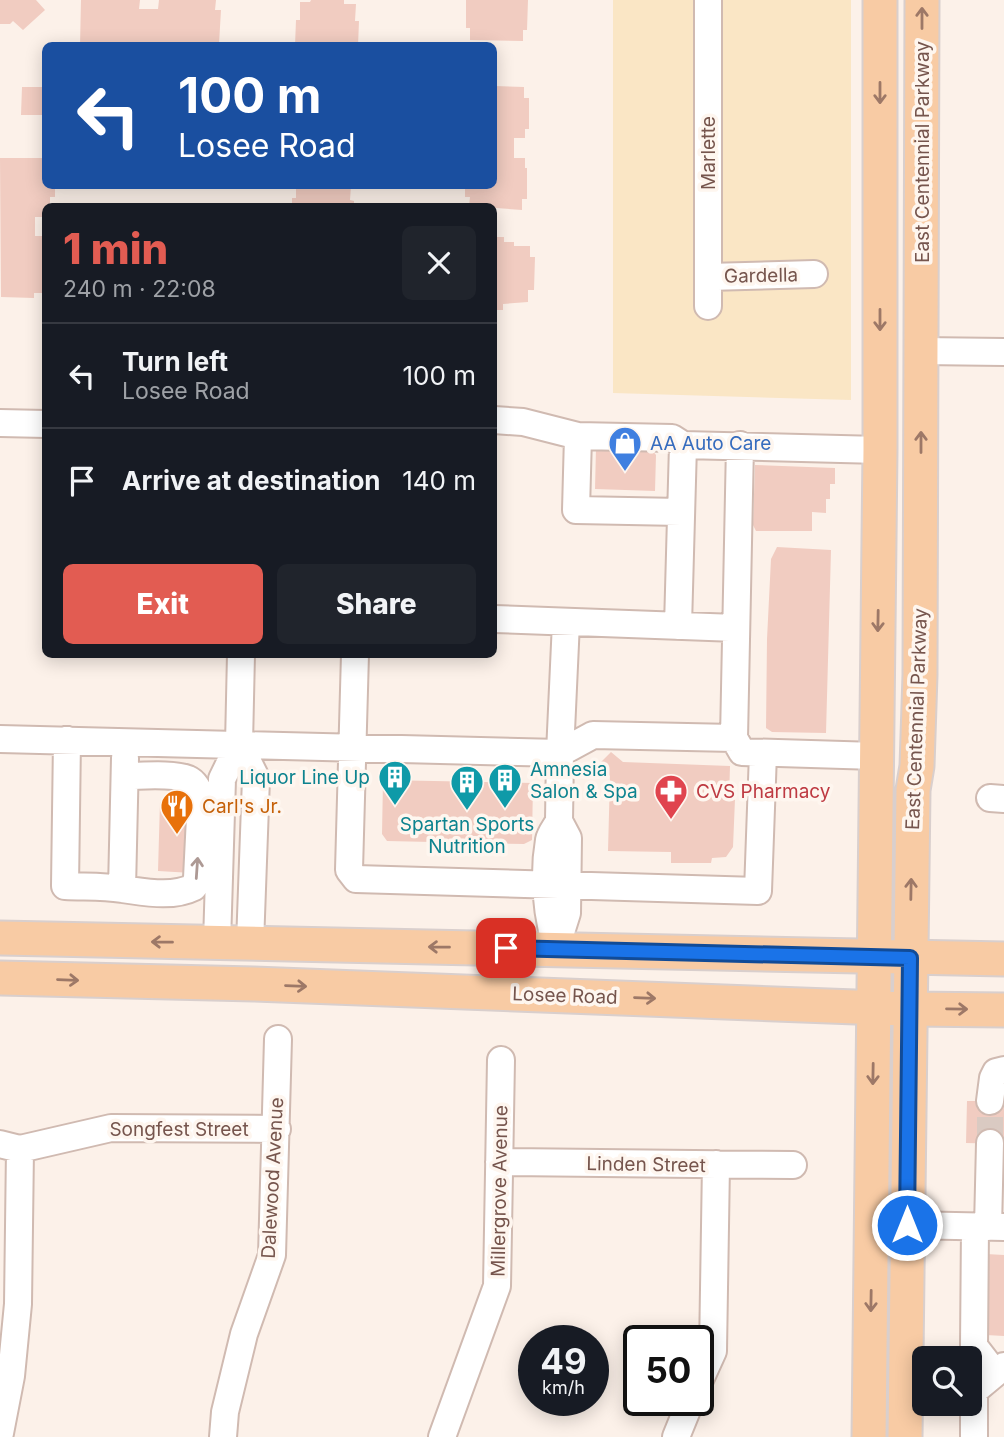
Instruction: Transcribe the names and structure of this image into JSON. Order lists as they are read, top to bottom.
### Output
{
  "streets": {
    "main road": ["East Centennial Parkway", "Losee Road"],
    "street": [
      "Marlette",
      "Gardella",
      "Songfest Street",
      "Linden Street",
      "Dalewood Avenue",
      "Millergrove Avenue"
    ]
  },
  "crossings": [
    ["East Centennial Parkway", "Losee Road"],
    ["Marlette", "Gardella"],
    ["Songfest Street", "Dalewood Avenue"],
    ["Linden Street", "Millergrove Avenue"]
  ],
  "places": {
    "shop": ["AA Auto Care"],
    "building": ["Liquor Line Up", "Amnesia Salon & Spa", "Spartan Sports Nutrition"],
    "pharmacy": ["CVS Pharmacy"],
    "restaurant": ["Carl's Jr."]
  },
  "page": {
    "turn": ["100 m", "Losee Road"],
    "heading": ["1 min", "240 m · 22:08"],
    "list": [
      {
        "name": "Turn left",
        "note": "Losee Road",
        "value": "100 m"
      },
      {
        "name": "Arrive at destination",
        "value": "140 m"
      }
    ],
    "buttons": ["Exit", "Share"],
    "speed": "49 km/h",
    "limit": "50"
  }
}
